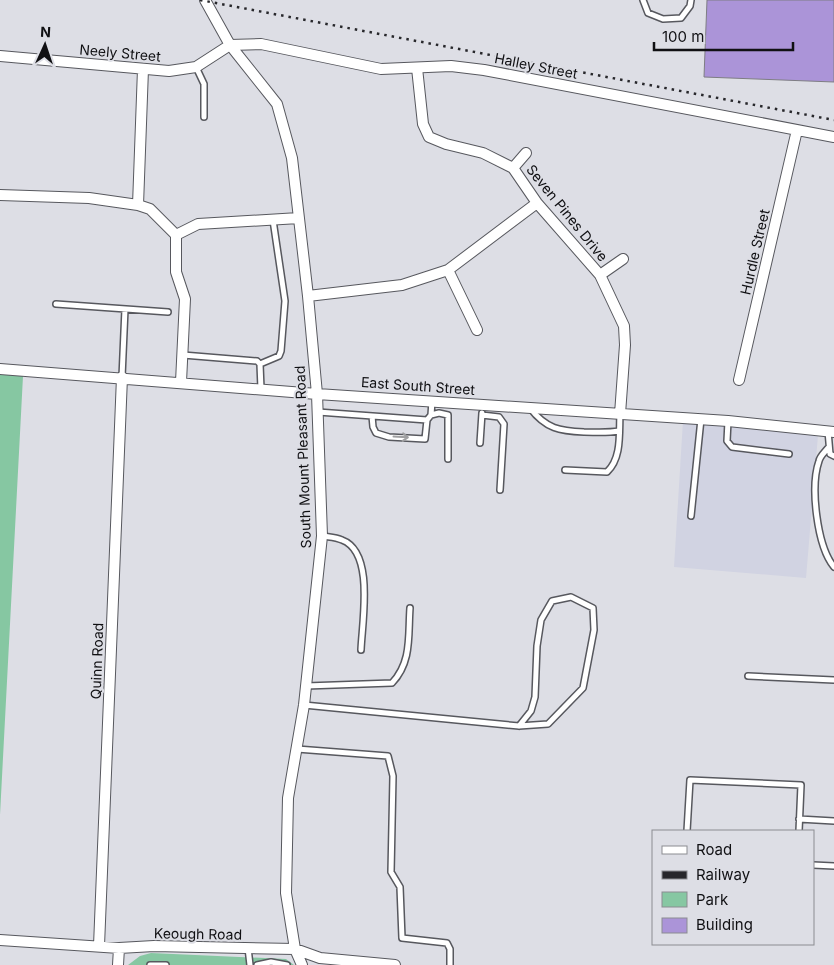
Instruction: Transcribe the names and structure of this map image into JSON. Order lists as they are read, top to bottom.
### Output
{
  "streets": {
    "street": [
      "Neely Street",
      "Halley Street",
      "Seven Pines Drive",
      "Hurdle Street",
      "East South Street",
      "South Mount Pleasant Road",
      "Quinn Road",
      "Keough Road"
    ]
  },
  "crossings": [
    ["Neely Street", "Halley Street"],
    ["Neely Street", "South Mount Pleasant Road"],
    ["Halley Street", "Seven Pines Drive"],
    ["Halley Street", "Hurdle Street"],
    ["Halley Street", "South Mount Pleasant Road"],
    ["Seven Pines Drive", "East South Street"],
    ["East South Street", "South Mount Pleasant Road"],
    ["East South Street", "Quinn Road"],
    ["South Mount Pleasant Road", "Keough Road"],
    ["Quinn Road", "Keough Road"]
  ],
  "legend": [
    "Road",
    "Railway",
    "Park",
    "Building"
  ],
  "scale_bar": "100 m",
  "north": "top"
}
